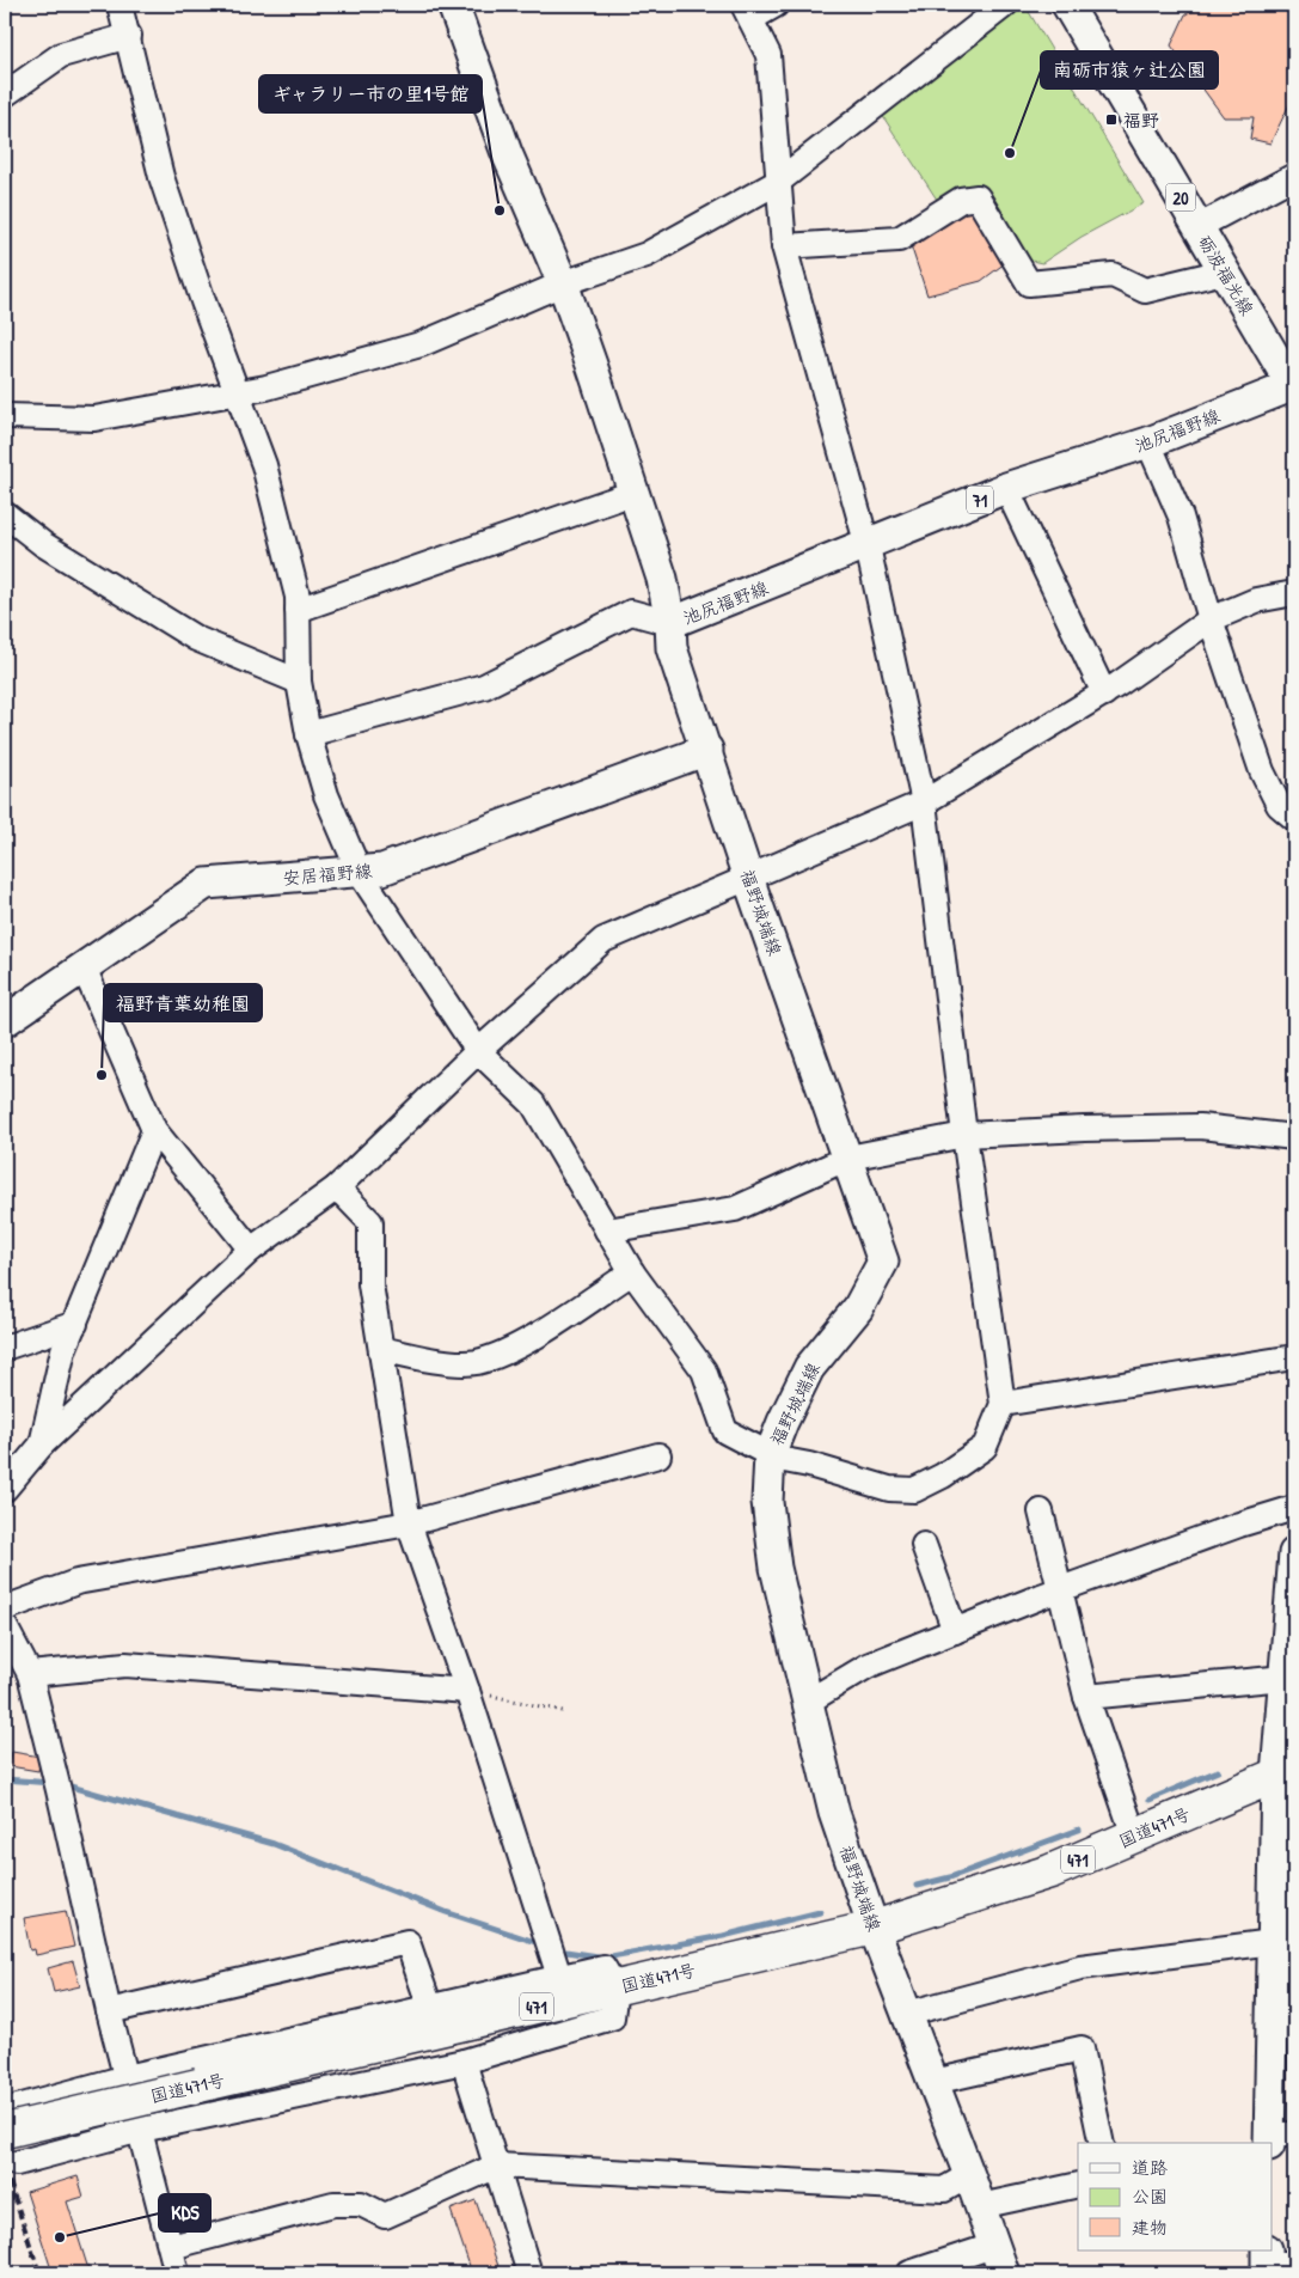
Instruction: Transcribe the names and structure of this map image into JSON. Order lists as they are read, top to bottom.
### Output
{
  "streets": {
    "highway": ["国道471号", "471"],
    "main road": [
      "20",
      "砺波福光線",
      "池尻福野線",
      "71",
      "安居福野線",
      "福野城端線"
    ]
  },
  "crossings": [
    ["砺波福光線", "池尻福野線"],
    ["池尻福野線", "福野城端線"],
    ["安居福野線", "福野城端線"],
    ["福野城端線", "国道471号"]
  ],
  "places": {
    "transit": ["福野"],
    "other": [
      "南砺市猿ヶ辻公園",
      "ギャラリー市の里1号館",
      "福野青葉幼稚園",
      "KDS"
    ]
  },
  "legend": ["道路", "公園", "建物"]
}
